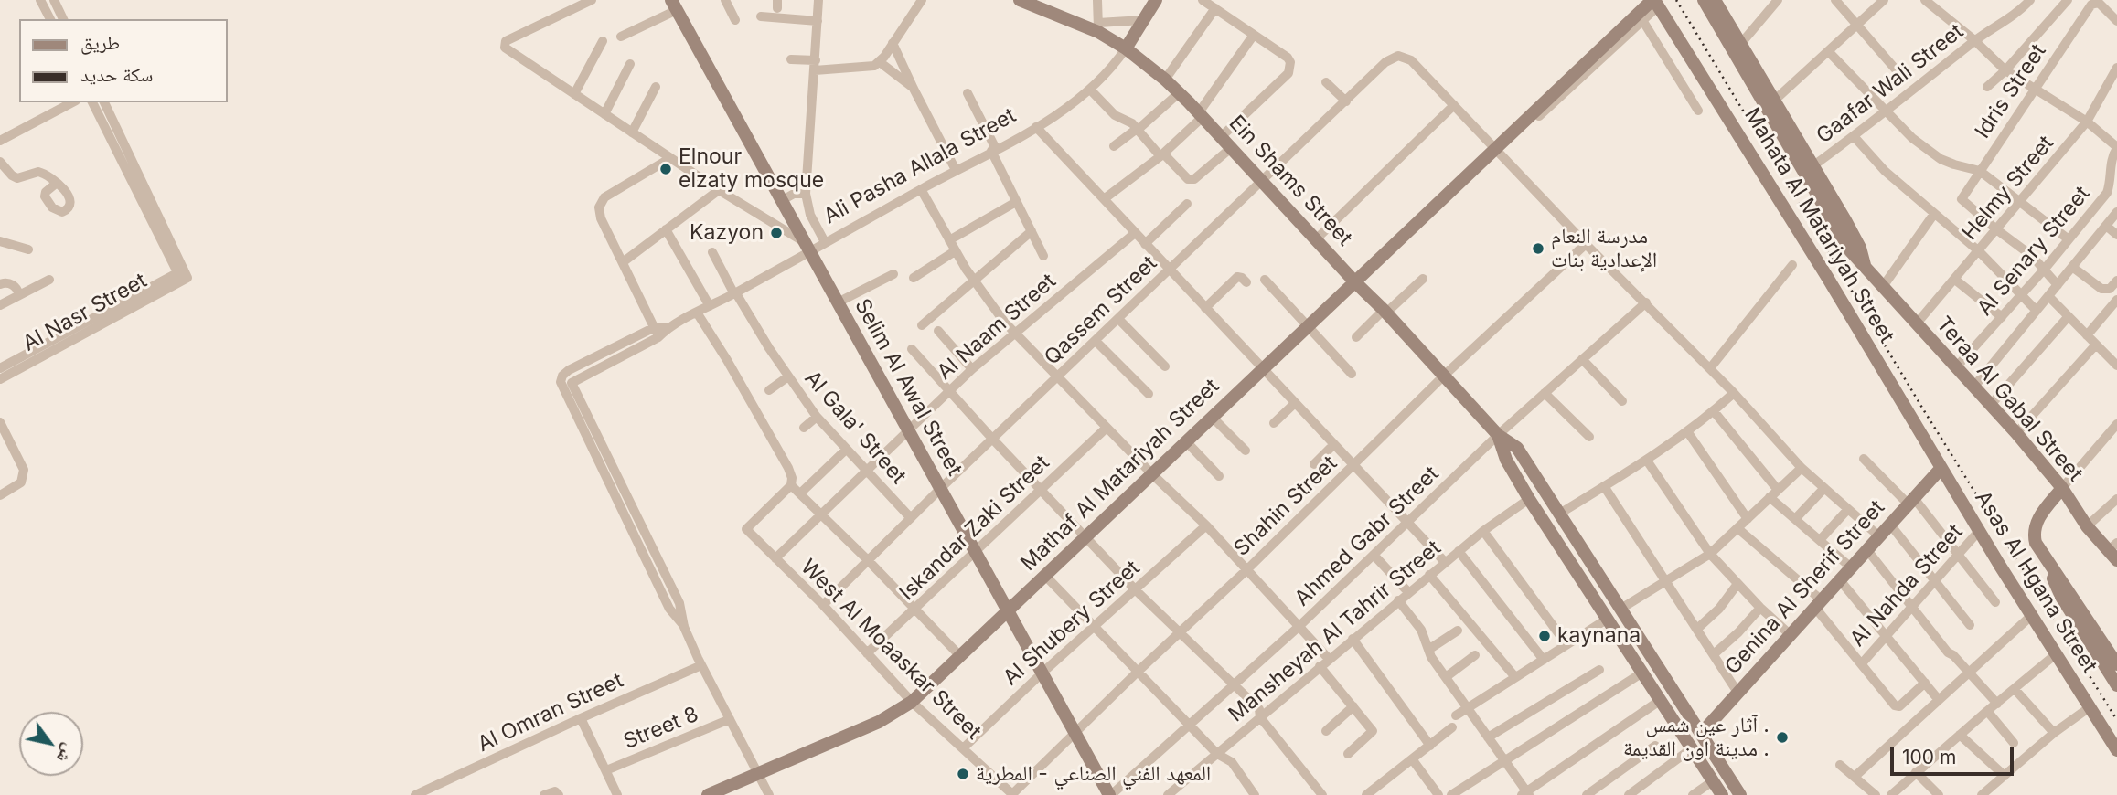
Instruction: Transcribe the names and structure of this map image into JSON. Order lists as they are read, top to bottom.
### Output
{
  "streets": {
    "street": [
      "Gaafar Wali Street",
      "Idris Street",
      "Ali Pasha Allala Street",
      "Ein Shams Street",
      "Helmy Street",
      "Mahata Al Matariyah Street",
      "Al Senary Street",
      "Qassem Street",
      "Al Nasr Street",
      "Al Naam Street",
      "Selim Al Awal Street",
      "Teraa Al Gabal Street",
      "Al Gala' Street",
      "Mathaf Al Matariyah Street",
      "Shahin Street",
      "Iskandar Zaki Street",
      "Ahmed Gabr Street",
      "Asas Al Hgana Street",
      "Al Nahda Street",
      "Genina Al Sherif Street",
      "Al Shubery Street",
      "Mansheyah Al Tahrir Street",
      "West Al Moaaskar Street",
      "Al Omran Street",
      "Street 8"
    ]
  },
  "crossings": [
    ["Gaafar Wali Street", "Teraa Al Gabal Street"],
    ["Idris Street", "Helmy Street"],
    ["Ali Pasha Allala Street", "Ein Shams Street"],
    ["Ali Pasha Allala Street", "Selim Al Awal Street"],
    ["Ali Pasha Allala Street", "Al Gala' Street"],
    ["Ali Pasha Allala Street", "Mathaf Al Matariyah Street"],
    ["Ali Pasha Allala Street", "Al Omran Street"],
    ["Ali Pasha Allala Street", "Street 8"],
    ["Ein Shams Street", "Qassem Street"],
    ["Ein Shams Street", "Mathaf Al Matariyah Street"],
    ["Ein Shams Street", "Shahin Street"],
    ["Ein Shams Street", "Ahmed Gabr Street"],
    ["Ein Shams Street", "Genina Al Sherif Street"],
    ["Ein Shams Street", "Mansheyah Al Tahrir Street"],
    ["Helmy Street", "Teraa Al Gabal Street"],
    ["Mahata Al Matariyah Street", "Mathaf Al Matariyah Street"],
    ["Mahata Al Matariyah Street", "Asas Al Hgana Street"],
    ["Mahata Al Matariyah Street", "Genina Al Sherif Street"],
    ["Al Senary Street", "Teraa Al Gabal Street"],
    ["Qassem Street", "Selim Al Awal Street"],
    ["Qassem Street", "Al Gala' Street"],
    ["Qassem Street", "West Al Moaaskar Street"],
    ["Al Naam Street", "Selim Al Awal Street"],
    ["Al Naam Street", "Al Gala' Street"],
    ["Al Naam Street", "West Al Moaaskar Street"],
    ["Selim Al Awal Street", "Mathaf Al Matariyah Street"],
    ["Selim Al Awal Street", "Shahin Street"],
    ["Selim Al Awal Street", "Iskandar Zaki Street"],
    ["Selim Al Awal Street", "Ahmed Gabr Street"],
    ["Selim Al Awal Street", "Al Shubery Street"],
    ["Mathaf Al Matariyah Street", "West Al Moaaskar Street"],
    ["Shahin Street", "West Al Moaaskar Street"],
    ["Iskandar Zaki Street", "West Al Moaaskar Street"],
    ["Asas Al Hgana Street", "Al Nahda Street"],
    ["Asas Al Hgana Street", "Genina Al Sherif Street"],
    ["Al Shubery Street", "West Al Moaaskar Street"]
  ],
  "places": [
    "Elnour elzaty mosque",
    "Kazyon",
    "مدرسة النعام الإعدادية بنات",
    "kaynana",
    "آثار عين شمس . مدينة اون القديمة .",
    "المعهد الفني الصناعي - المطرية"
  ],
  "legend": ["طريق", "سكة حديد"],
  "scale_bar": "100 m",
  "north": "bottom right"
}
